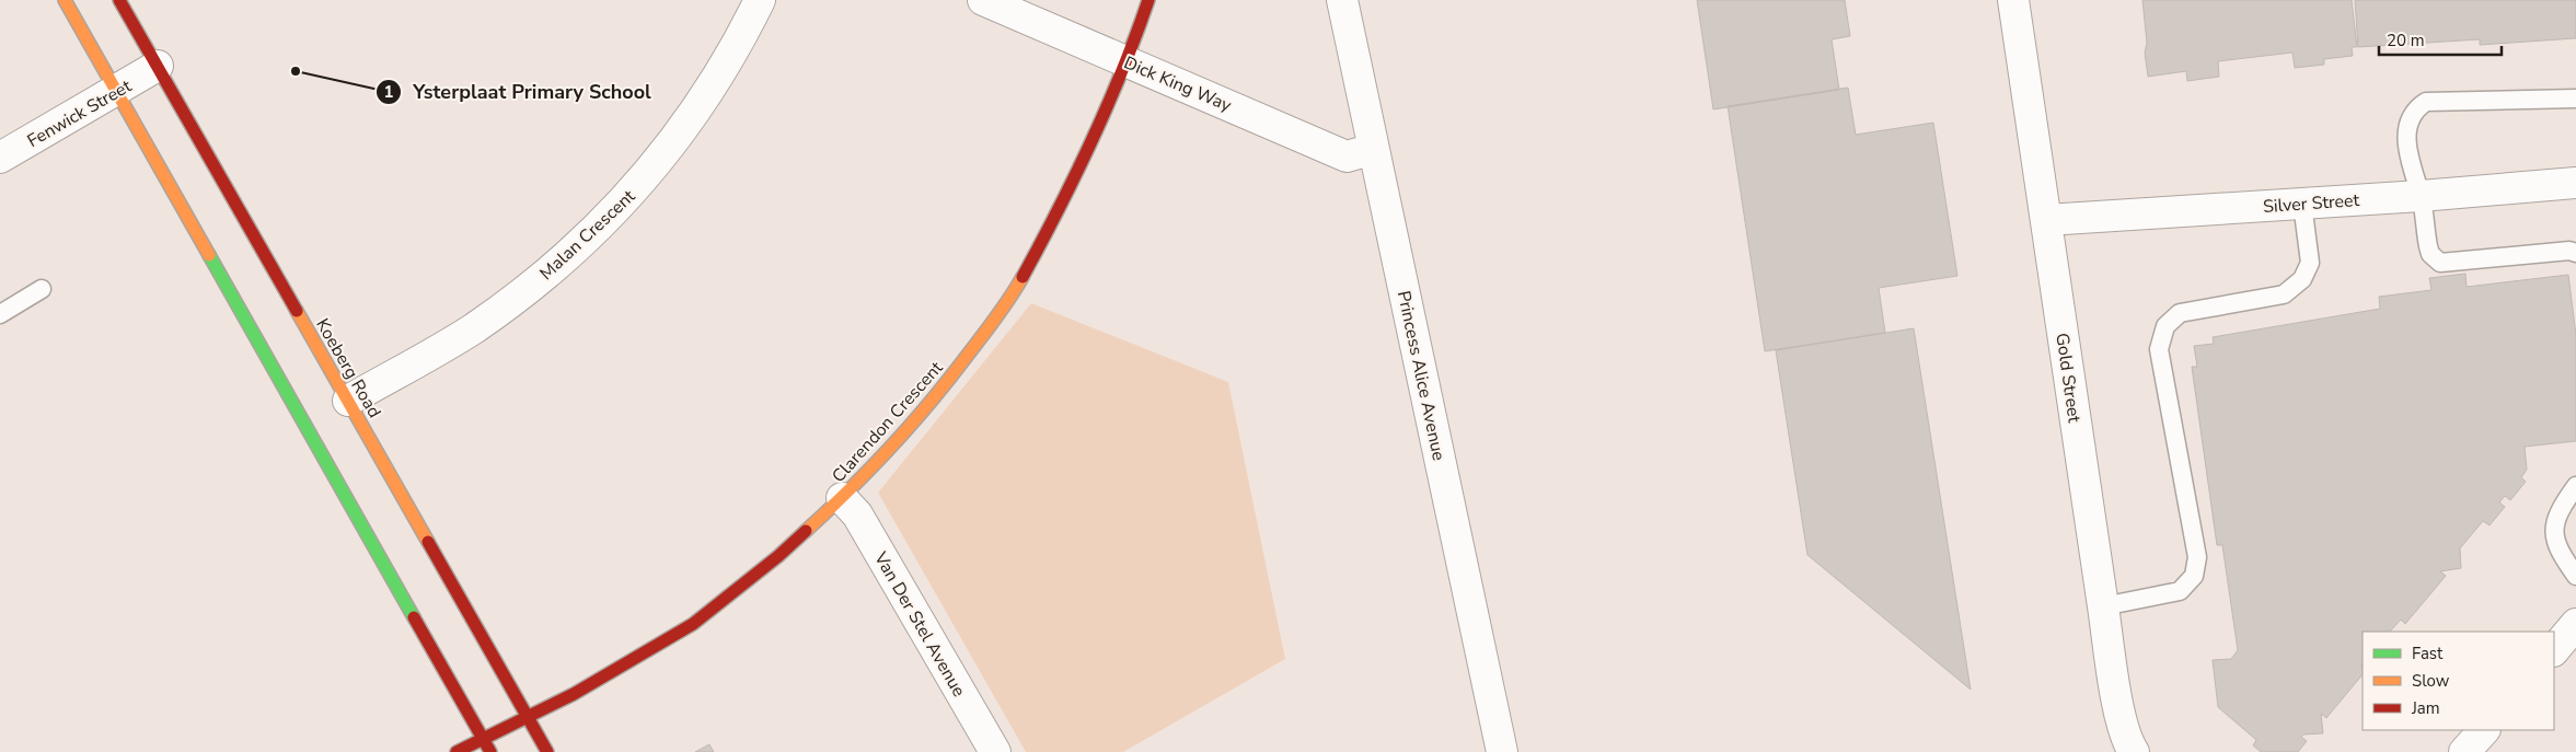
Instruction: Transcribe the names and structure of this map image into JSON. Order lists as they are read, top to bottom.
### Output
{
  "streets": {
    "main road": ["Koeberg Road", "Clarendon Crescent"],
    "street": [
      "Dick King Way",
      "Fenwick Street",
      "Silver Street",
      "Malan Crescent",
      "Princess Alice Avenue",
      "Gold Street",
      "Van Der Stel Avenue"
    ]
  },
  "crossings": [
    ["Dick King Way", "Princess Alice Avenue"],
    ["Dick King Way", "Clarendon Crescent"],
    ["Fenwick Street", "Koeberg Road"],
    ["Silver Street", "Gold Street"],
    ["Malan Crescent", "Koeberg Road"],
    ["Koeberg Road", "Clarendon Crescent"],
    ["Clarendon Crescent", "Van Der Stel Avenue"]
  ],
  "places": ["Ysterplaat Primary School"],
  "legend": ["Fast", "Slow", "Jam"],
  "scale_bar": "20 m"
}
